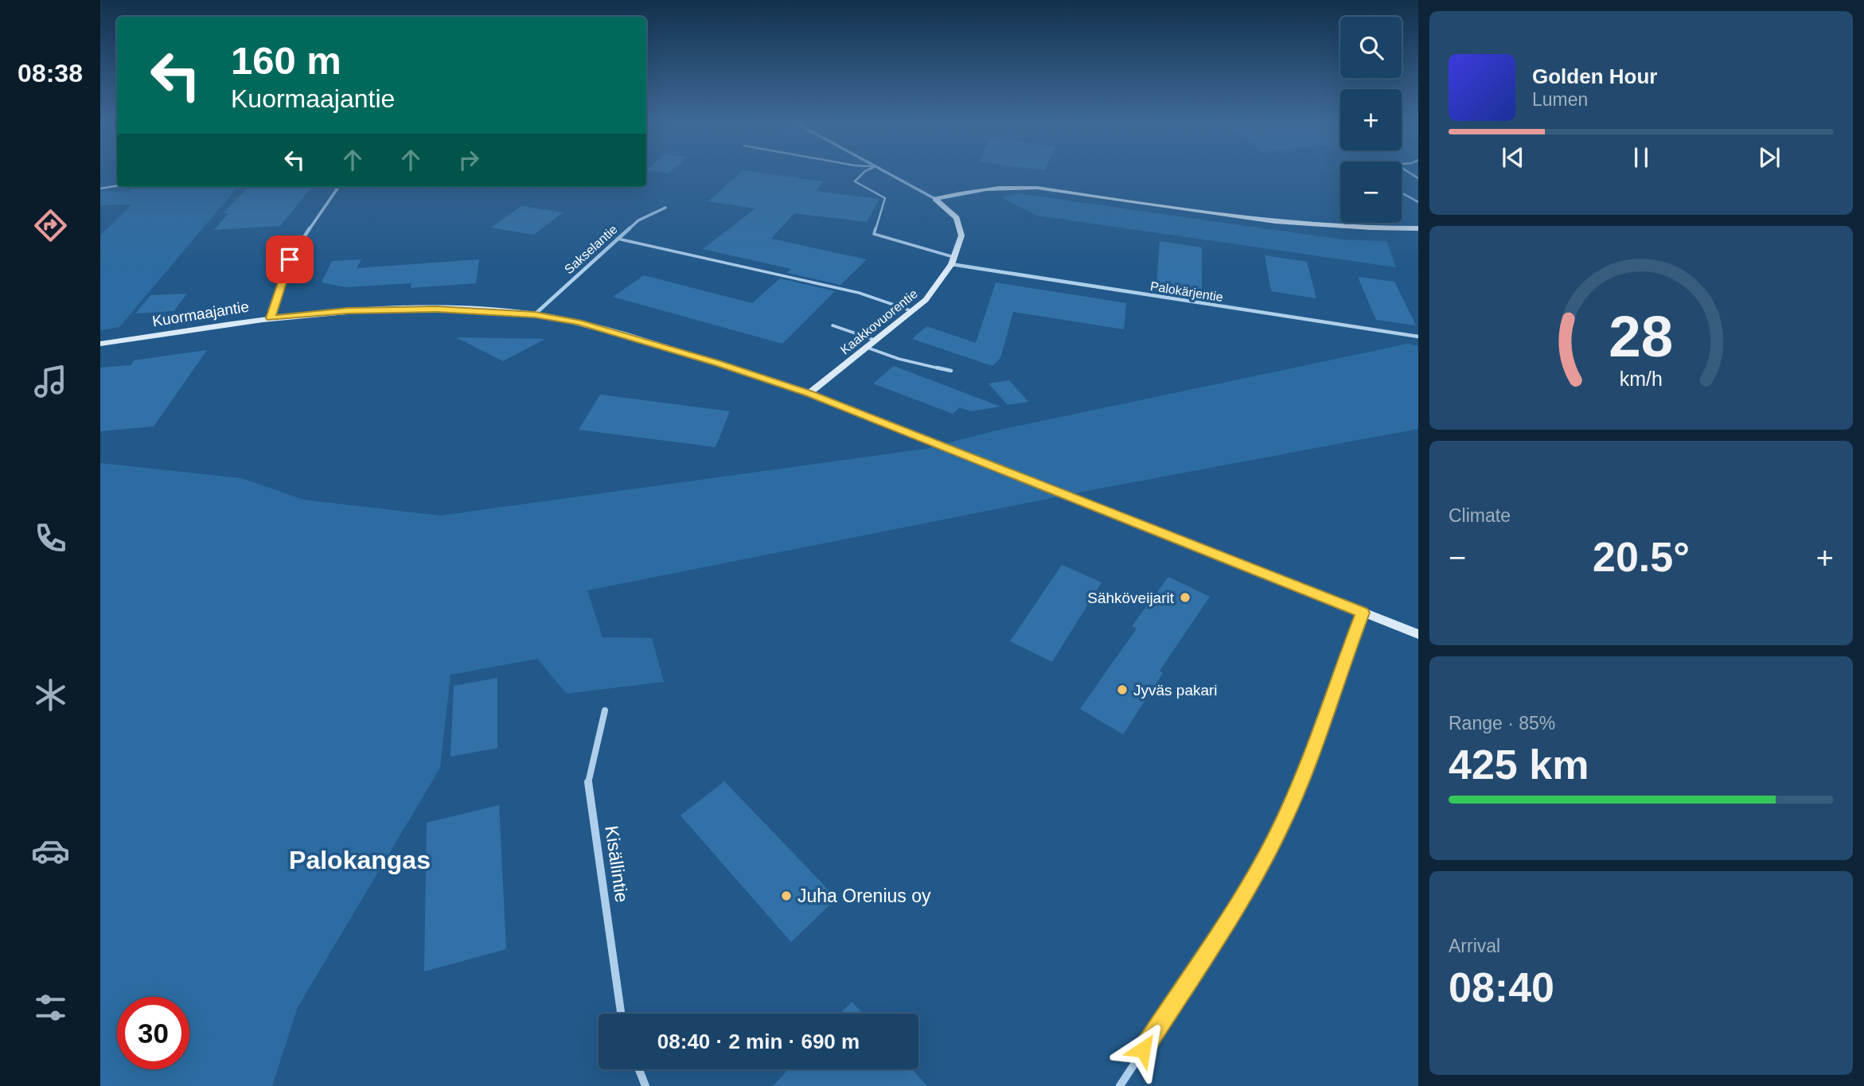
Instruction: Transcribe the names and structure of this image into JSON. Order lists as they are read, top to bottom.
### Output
{
  "streets": {
    "street": [
      "Sakselantie",
      "Palokärjentie",
      "Kuormaajantie",
      "Kaakkovuorentie",
      "Kisällintie"
    ]
  },
  "crossings": [
    ["Sakselantie", "Kuormaajantie"],
    ["Palokärjentie", "Kaakkovuorentie"],
    ["Kuormaajantie", "Kaakkovuorentie"]
  ],
  "districts": ["Palokangas"],
  "places": ["Sähköveijarit", "Jyväs pakari", "Juha Orenius oy"],
  "page": {
    "tabs": "08:38",
    "map_buttons": ["+", "−"],
    "turn": ["160 m", "Kuormaajantie"],
    "song": ["Golden Hour", "Lumen"],
    "tile": [
      "Climate",
      ["Range · 85%", "425 km"],
      ["Arrival", "08:40"]
    ],
    "heat": ["−", "20.5°", "+"],
    "limit": "30",
    "trip": "08:40 · 2 min · 690 m",
    "gauge": ["28", "km/h"]
  }
}
